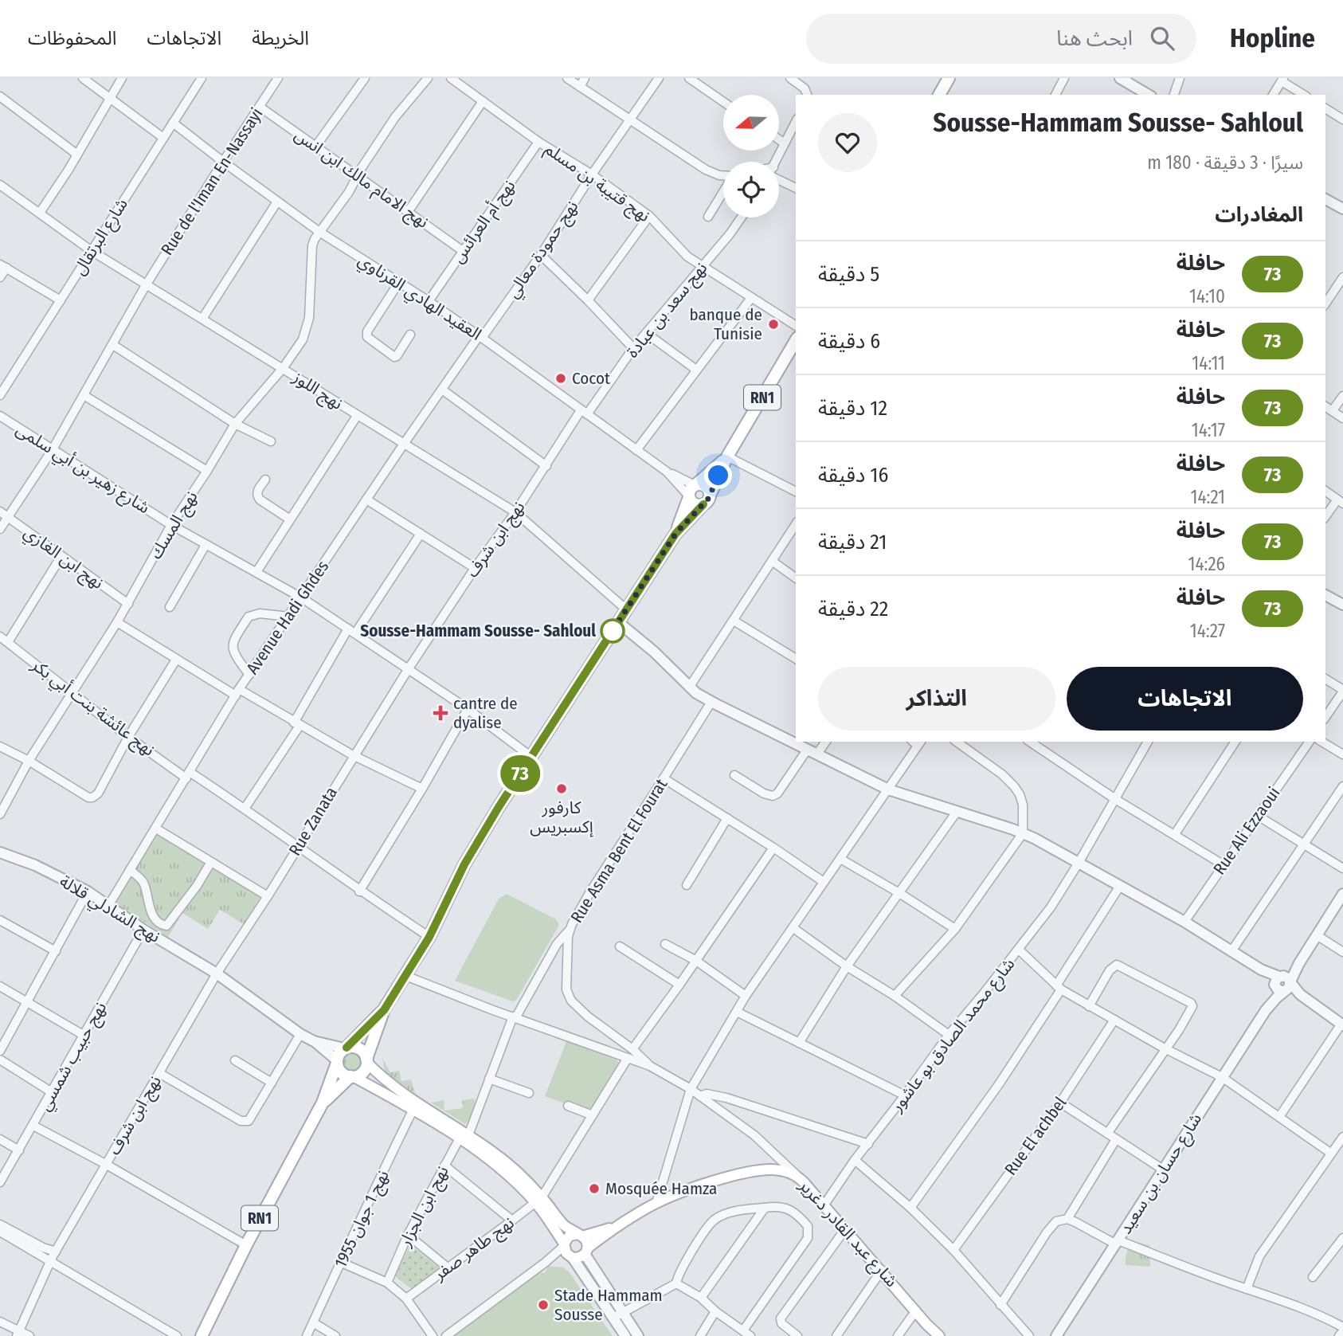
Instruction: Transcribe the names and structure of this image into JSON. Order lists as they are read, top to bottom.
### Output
{
  "streets": {
    "main road": ["RN1", "شارع عبد القادر دغرير"],
    "street": [
      "نهج الامام مالك ابن انس",
      "Rue de l'Iman En-Nassayi",
      "نهج قتيبة بن مسلم",
      "نهج أم العرائس",
      "شارع البرتقال",
      "نهج حمودة معالي",
      "العقيد الهادي القرناوي",
      "نهج سعد بن عبادة",
      "نهج اللوز",
      "شارع زهير بن أبي سلمى",
      "نهج المسك",
      "نهج ابن شرف",
      "نهج ابن الغازي",
      "Avenue Hadi Ghdes",
      "نهج عائشة بنت أبي بكر",
      "Rue Zanata",
      "Rue Ali Ezzaoui",
      "Rue Asma Bent El Fourat",
      "نهج الشادلي قلالة",
      "شارع محمد الصادق بو عاشور",
      "نهج حبيب شمسي",
      "Rue El achbel",
      "شارع حسان بن سعيد",
      "نهج ابن الجزار",
      "نهج 1 جوان 1955",
      "نهج طاهر صفر"
    ]
  },
  "crossings": [
    ["نهج الامام مالك ابن انس", "Rue de l'Iman En-Nassayi"],
    ["نهج الامام مالك ابن انس", "نهج أم العرائس"],
    ["Rue de l'Iman En-Nassayi", "العقيد الهادي القرناوي"],
    ["Rue de l'Iman En-Nassayi", "نهج اللوز"],
    ["Rue de l'Iman En-Nassayi", "شارع زهير بن أبي سلمى"],
    ["Rue de l'Iman En-Nassayi", "نهج ابن الغازي"],
    ["نهج قتيبة بن مسلم", "نهج أم العرائس"],
    ["نهج قتيبة بن مسلم", "نهج حمودة معالي"],
    ["نهج قتيبة بن مسلم", "نهج سعد بن عبادة"],
    ["نهج أم العرائس", "العقيد الهادي القرناوي"],
    ["شارع البرتقال", "العقيد الهادي القرناوي"],
    ["شارع البرتقال", "نهج اللوز"],
    ["نهج حمودة معالي", "العقيد الهادي القرناوي"],
    ["نهج حمودة معالي", "Avenue Hadi Ghdes"],
    ["العقيد الهادي القرناوي", "نهج سعد بن عبادة"],
    ["العقيد الهادي القرناوي", "نهج المسك"],
    ["العقيد الهادي القرناوي", "نهج ابن شرف"],
    ["العقيد الهادي القرناوي", "Avenue Hadi Ghdes"],
    ["نهج سعد بن عبادة", "نهج ابن شرف"],
    ["نهج اللوز", "RN1"],
    ["نهج اللوز", "نهج المسك"],
    ["نهج اللوز", "نهج ابن شرف"],
    ["نهج اللوز", "Avenue Hadi Ghdes"],
    ["RN1", "شارع زهير بن أبي سلمى"],
    ["RN1", "نهج عائشة بنت أبي بكر"],
    ["شارع زهير بن أبي سلمى", "نهج المسك"],
    ["شارع زهير بن أبي سلمى", "نهج ابن شرف"],
    ["شارع زهير بن أبي سلمى", "Avenue Hadi Ghdes"],
    ["شارع زهير بن أبي سلمى", "Rue Zanata"],
    ["نهج المسك", "نهج ابن الغازي"],
    ["نهج المسك", "نهج عائشة بنت أبي بكر"],
    ["نهج ابن شرف", "Rue Zanata"],
    ["نهج ابن شرف", "نهج الشادلي قلالة"],
    ["Avenue Hadi Ghdes", "نهج عائشة بنت أبي بكر"],
    ["Avenue Hadi Ghdes", "نهج الشادلي قلالة"],
    ["نهج عائشة بنت أبي بكر", "Rue Zanata"],
    ["Rue Zanata", "نهج الشادلي قلالة"],
    ["Rue Asma Bent El Fourat", "نهج ابن الجزار"],
    ["نهج الشادلي قلالة", "نهج حبيب شمسي"],
    ["شارع محمد الصادق بو عاشور", "شارع عبد القادر دغرير"]
  ],
  "places": {
    "other": [
      "banque de Tunisie",
      "Cocot",
      "Sousse-Hammam Sousse- Sahloul",
      "كارفور إكسبريس",
      "Mosquée Hamza",
      "Stade Hammam Sousse"
    ],
    "health": ["cantre de dyalise"]
  },
  "lines": ["bus line 73"],
  "north": "left",
  "page": {
    "header": "Hopline",
    "search": "ابحث هنا",
    "nav": ["الخريطة", "الاتجاهات", "المحفوظات"],
    "on_map": "73",
    "heading": [
      ["Sousse-Hammam Sousse- Sahloul", "سيرًا · 3 دقيقة · 180 m"],
      "المغادرات"
    ],
    "list": [
      {
        "mark": "73",
        "name": "حافلة",
        "note": "14:10",
        "value": "5 دقيقة"
      },
      {
        "mark": "73",
        "name": "حافلة",
        "note": "14:11",
        "value": "6 دقيقة"
      },
      {
        "mark": "73",
        "name": "حافلة",
        "note": "14:17",
        "value": "12 دقيقة"
      },
      {
        "mark": "73",
        "name": "حافلة",
        "note": "14:21",
        "value": "16 دقيقة"
      },
      {
        "mark": "73",
        "name": "حافلة",
        "note": "14:26",
        "value": "21 دقيقة"
      },
      {
        "mark": "73",
        "name": "حافلة",
        "note": "14:27",
        "value": "22 دقيقة"
      }
    ],
    "buttons": ["الاتجاهات", "التذاكر"]
  }
}
